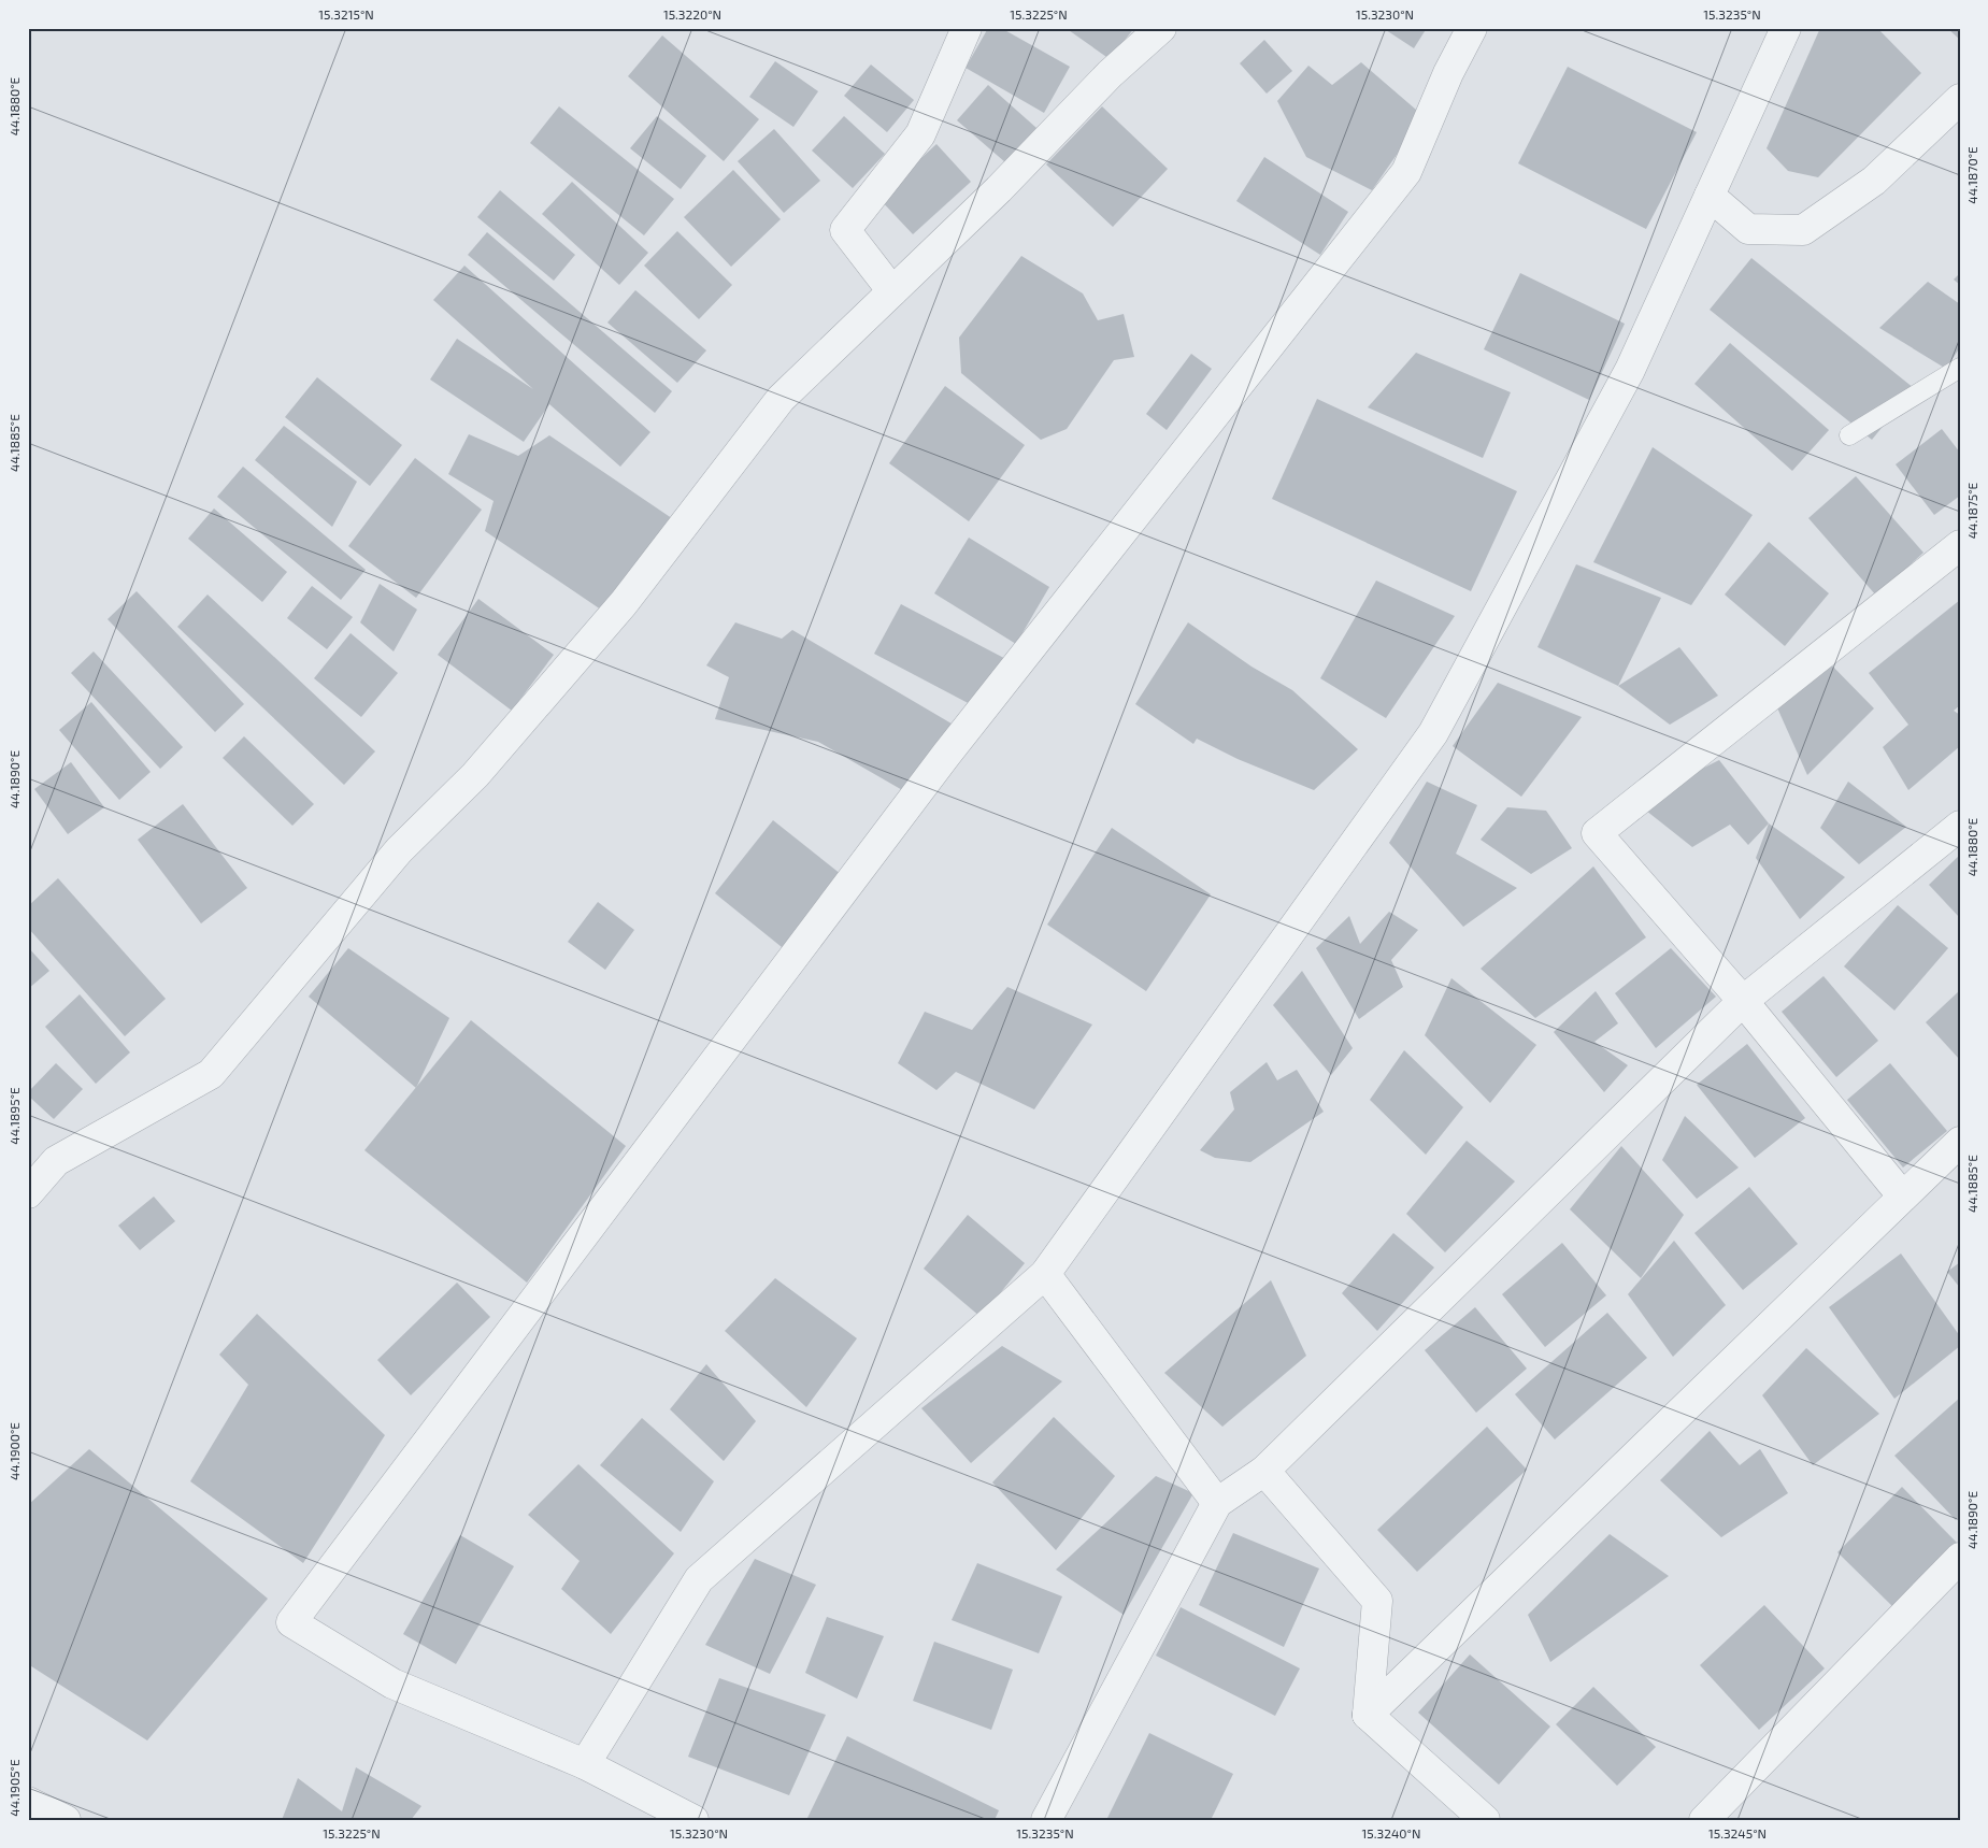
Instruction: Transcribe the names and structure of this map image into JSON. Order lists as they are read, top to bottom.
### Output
{
  "coordinates": [
    "15.3215°N",
    "15.3220°N",
    "15.3225°N",
    "15.3230°N",
    "15.3235°N",
    "44.1880°E",
    "44.1870°E",
    "44.1885°E",
    "44.1875°E",
    "44.1890°E",
    "44.1895°E",
    "44.1900°E",
    "44.1905°E",
    "15.3240°N",
    "15.3245°N"
  ]
}
